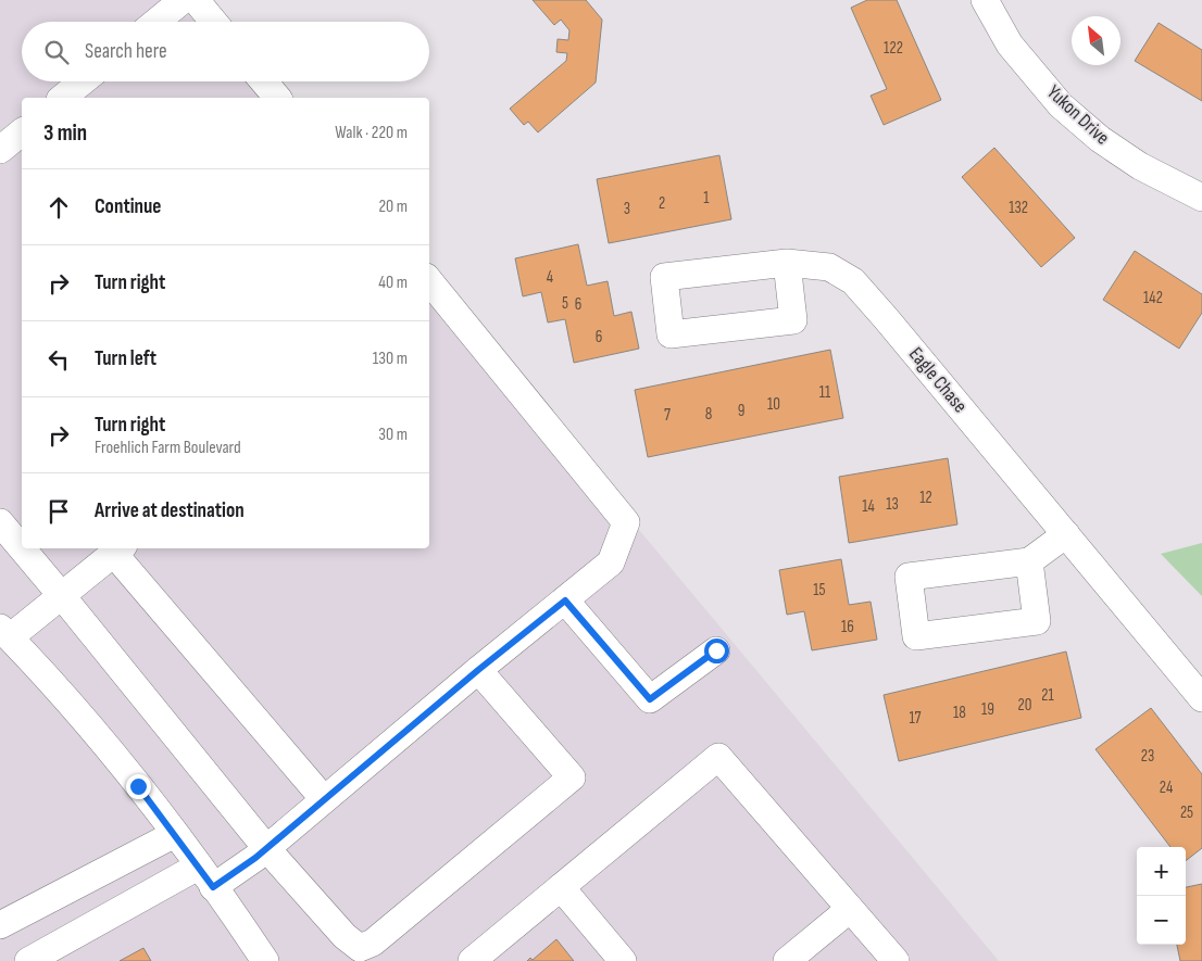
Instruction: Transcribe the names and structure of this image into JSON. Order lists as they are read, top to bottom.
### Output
{
  "streets": {
    "street": ["Yukon Drive", "Eagle Chase"]
  },
  "house_numbers": [
    "122",
    "1",
    "2",
    "132",
    "3",
    "4",
    "142",
    "5",
    "6",
    "6",
    "11",
    "10",
    "9",
    "8",
    "7",
    "12",
    "13",
    "14",
    "15",
    "16",
    "21",
    "20",
    "19",
    "18",
    "17",
    "23",
    "24",
    "25"
  ],
  "north": "top left",
  "page": {
    "search": "Search here",
    "heading": ["3 min", "Walk · 220 m"],
    "list": [
      ["Continue", "20 m"],
      ["Turn right", "40 m"],
      ["Turn left", "130 m"],
      ["Turn right", "Froehlich Farm Boulevard", "30 m"],
      "Arrive at destination"
    ],
    "map_buttons": ["+", "−"]
  }
}
